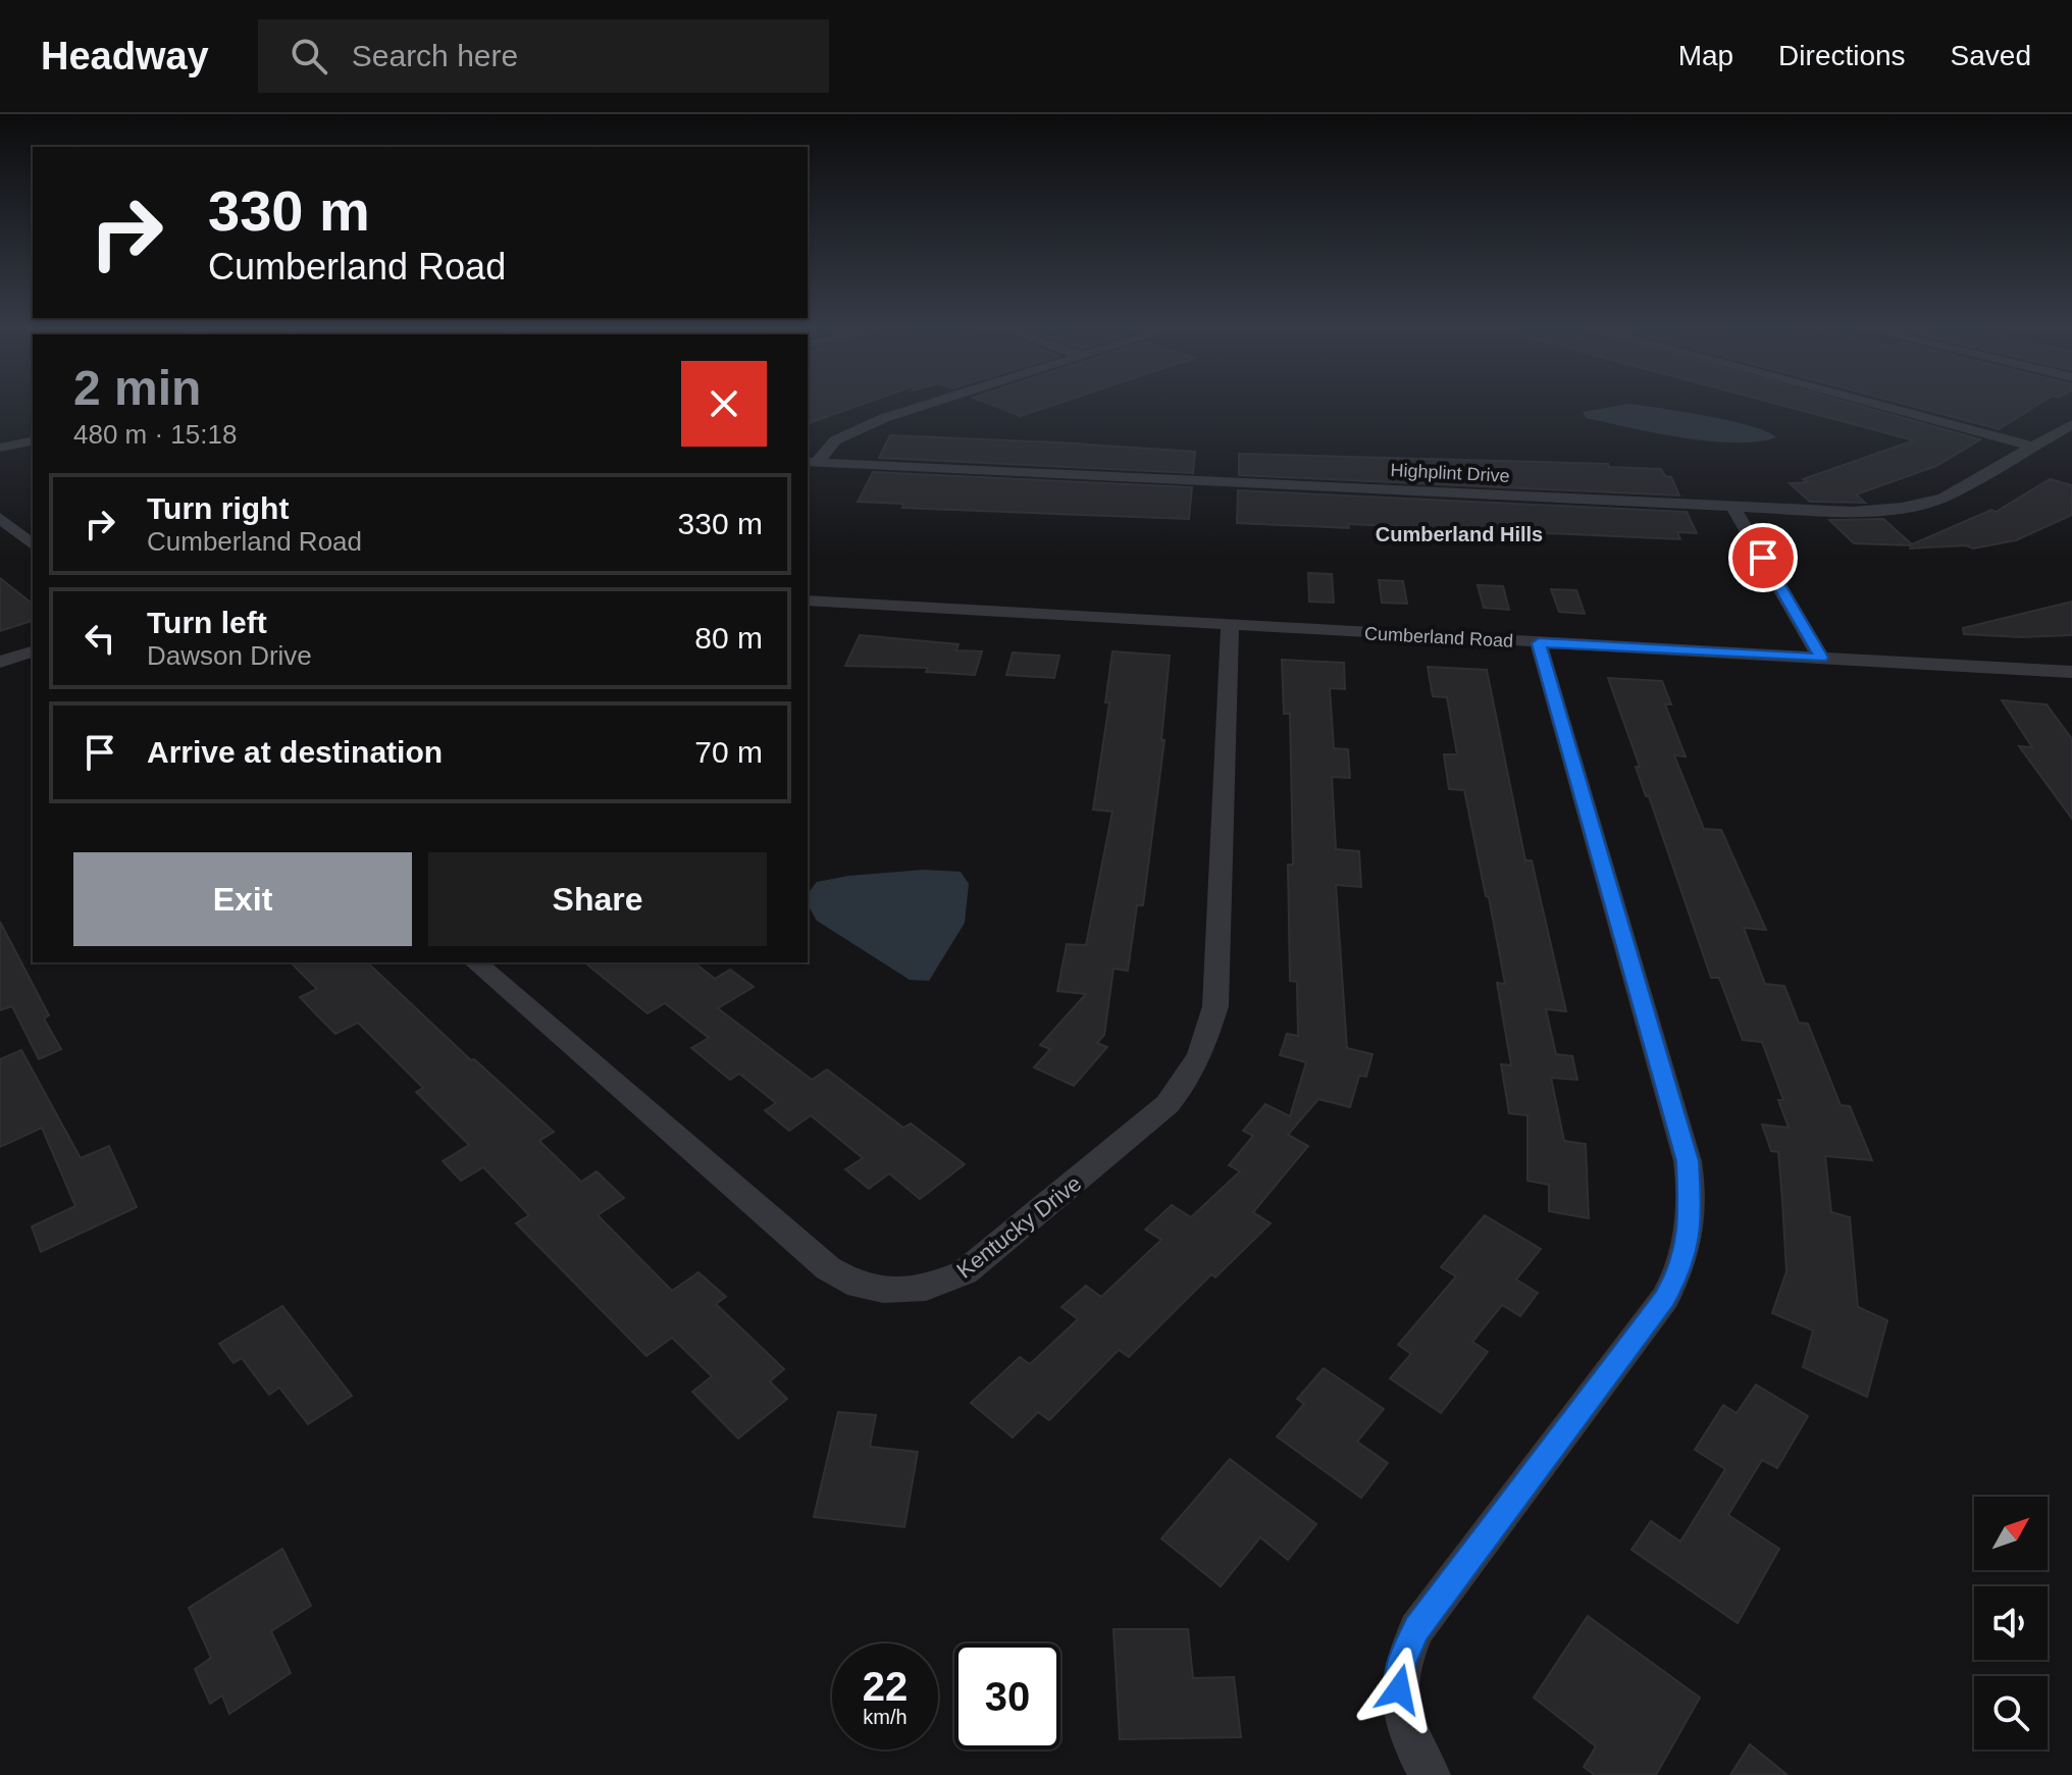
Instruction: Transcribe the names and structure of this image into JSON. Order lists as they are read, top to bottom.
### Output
{
  "streets": {
    "street": ["Highplint Drive", "Cumberland Road", "Kentucky Drive"]
  },
  "crossings": [
    ["Cumberland Road", "Kentucky Drive"]
  ],
  "districts": ["Cumberland Hills"],
  "north": "top right",
  "page": {
    "header": "Headway",
    "search": "Search here",
    "nav": ["Map", "Directions", "Saved"],
    "turn": ["330 m", "Cumberland Road"],
    "heading": ["2 min", "480 m · 15:18"],
    "list": [
      {
        "name": "Turn right",
        "note": "Cumberland Road",
        "value": "330 m"
      },
      {
        "name": "Turn left",
        "note": "Dawson Drive",
        "value": "80 m"
      },
      {
        "name": "Arrive at destination",
        "value": "70 m"
      }
    ],
    "buttons": ["Exit", "Share"],
    "speed": "22 km/h",
    "limit": "30"
  }
}
